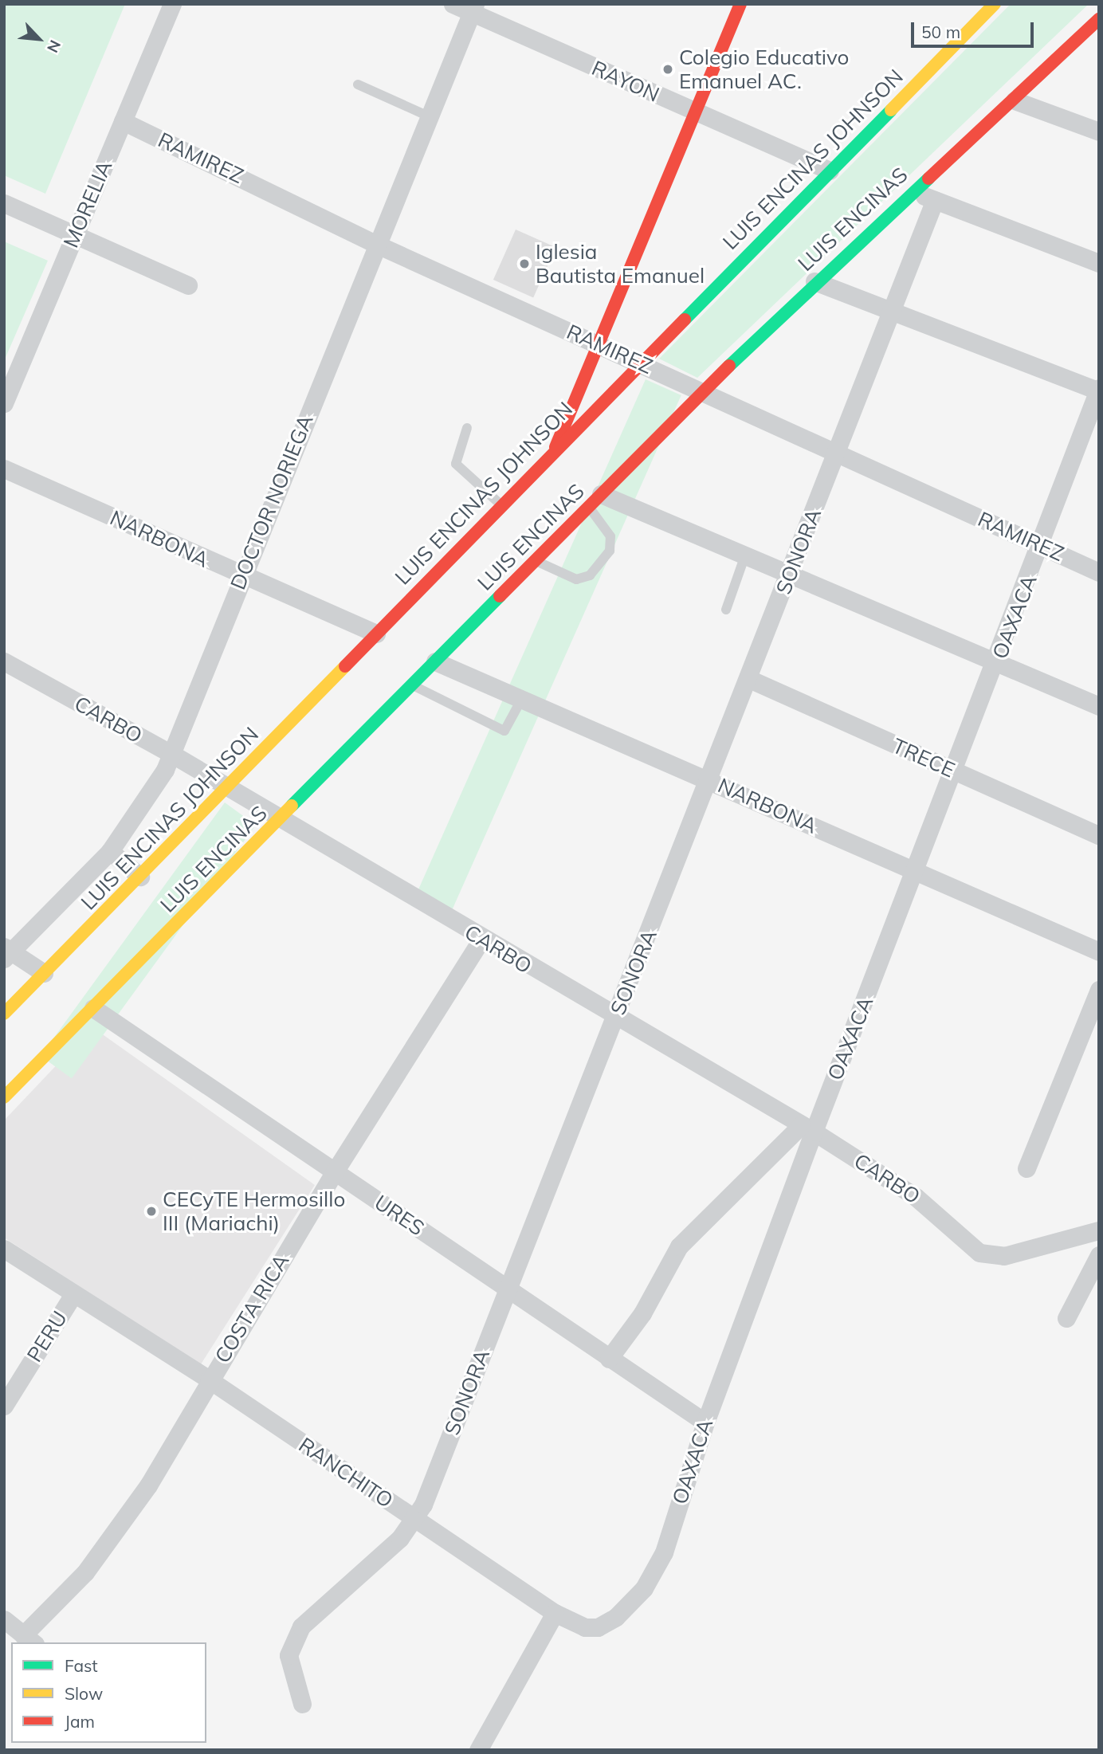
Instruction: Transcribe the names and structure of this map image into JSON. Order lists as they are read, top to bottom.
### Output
{
  "streets": {
    "main road": ["LUIS ENCINAS JOHNSON", "LUIS ENCINAS"],
    "street": [
      "RAYON",
      "RAMIREZ",
      "MORELIA",
      "DOCTOR NORIEGA",
      "NARBONA",
      "SONORA",
      "OAXACA",
      "CARBO",
      "TRECE",
      "URES",
      "COSTA RICA",
      "PERU",
      "RANCHITO"
    ]
  },
  "crossings": [
    ["RAYON", "LUIS ENCINAS JOHNSON"],
    ["RAYON", "DOCTOR NORIEGA"],
    ["RAMIREZ", "LUIS ENCINAS JOHNSON"],
    ["RAMIREZ", "MORELIA"],
    ["RAMIREZ", "LUIS ENCINAS"],
    ["RAMIREZ", "DOCTOR NORIEGA"],
    ["RAMIREZ", "SONORA"],
    ["RAMIREZ", "OAXACA"],
    ["LUIS ENCINAS JOHNSON", "NARBONA"],
    ["LUIS ENCINAS JOHNSON", "CARBO"],
    ["LUIS ENCINAS", "NARBONA"],
    ["LUIS ENCINAS", "CARBO"],
    ["LUIS ENCINAS", "URES"],
    ["DOCTOR NORIEGA", "NARBONA"],
    ["DOCTOR NORIEGA", "CARBO"],
    ["NARBONA", "SONORA"],
    ["NARBONA", "OAXACA"],
    ["SONORA", "CARBO"],
    ["SONORA", "TRECE"],
    ["SONORA", "URES"],
    ["SONORA", "RANCHITO"],
    ["OAXACA", "CARBO"],
    ["OAXACA", "TRECE"],
    ["OAXACA", "URES"],
    ["OAXACA", "RANCHITO"],
    ["CARBO", "COSTA RICA"],
    ["URES", "COSTA RICA"],
    ["COSTA RICA", "RANCHITO"],
    ["PERU", "RANCHITO"]
  ],
  "places": ["Colegio Educativo Emanuel AC.", "Iglesia Bautista Emanuel", "CECyTE Hermosillo III (Mariachi)"],
  "legend": ["Fast", "Slow", "Jam"],
  "scale_bar": "50 m",
  "north": "bottom right"
}
